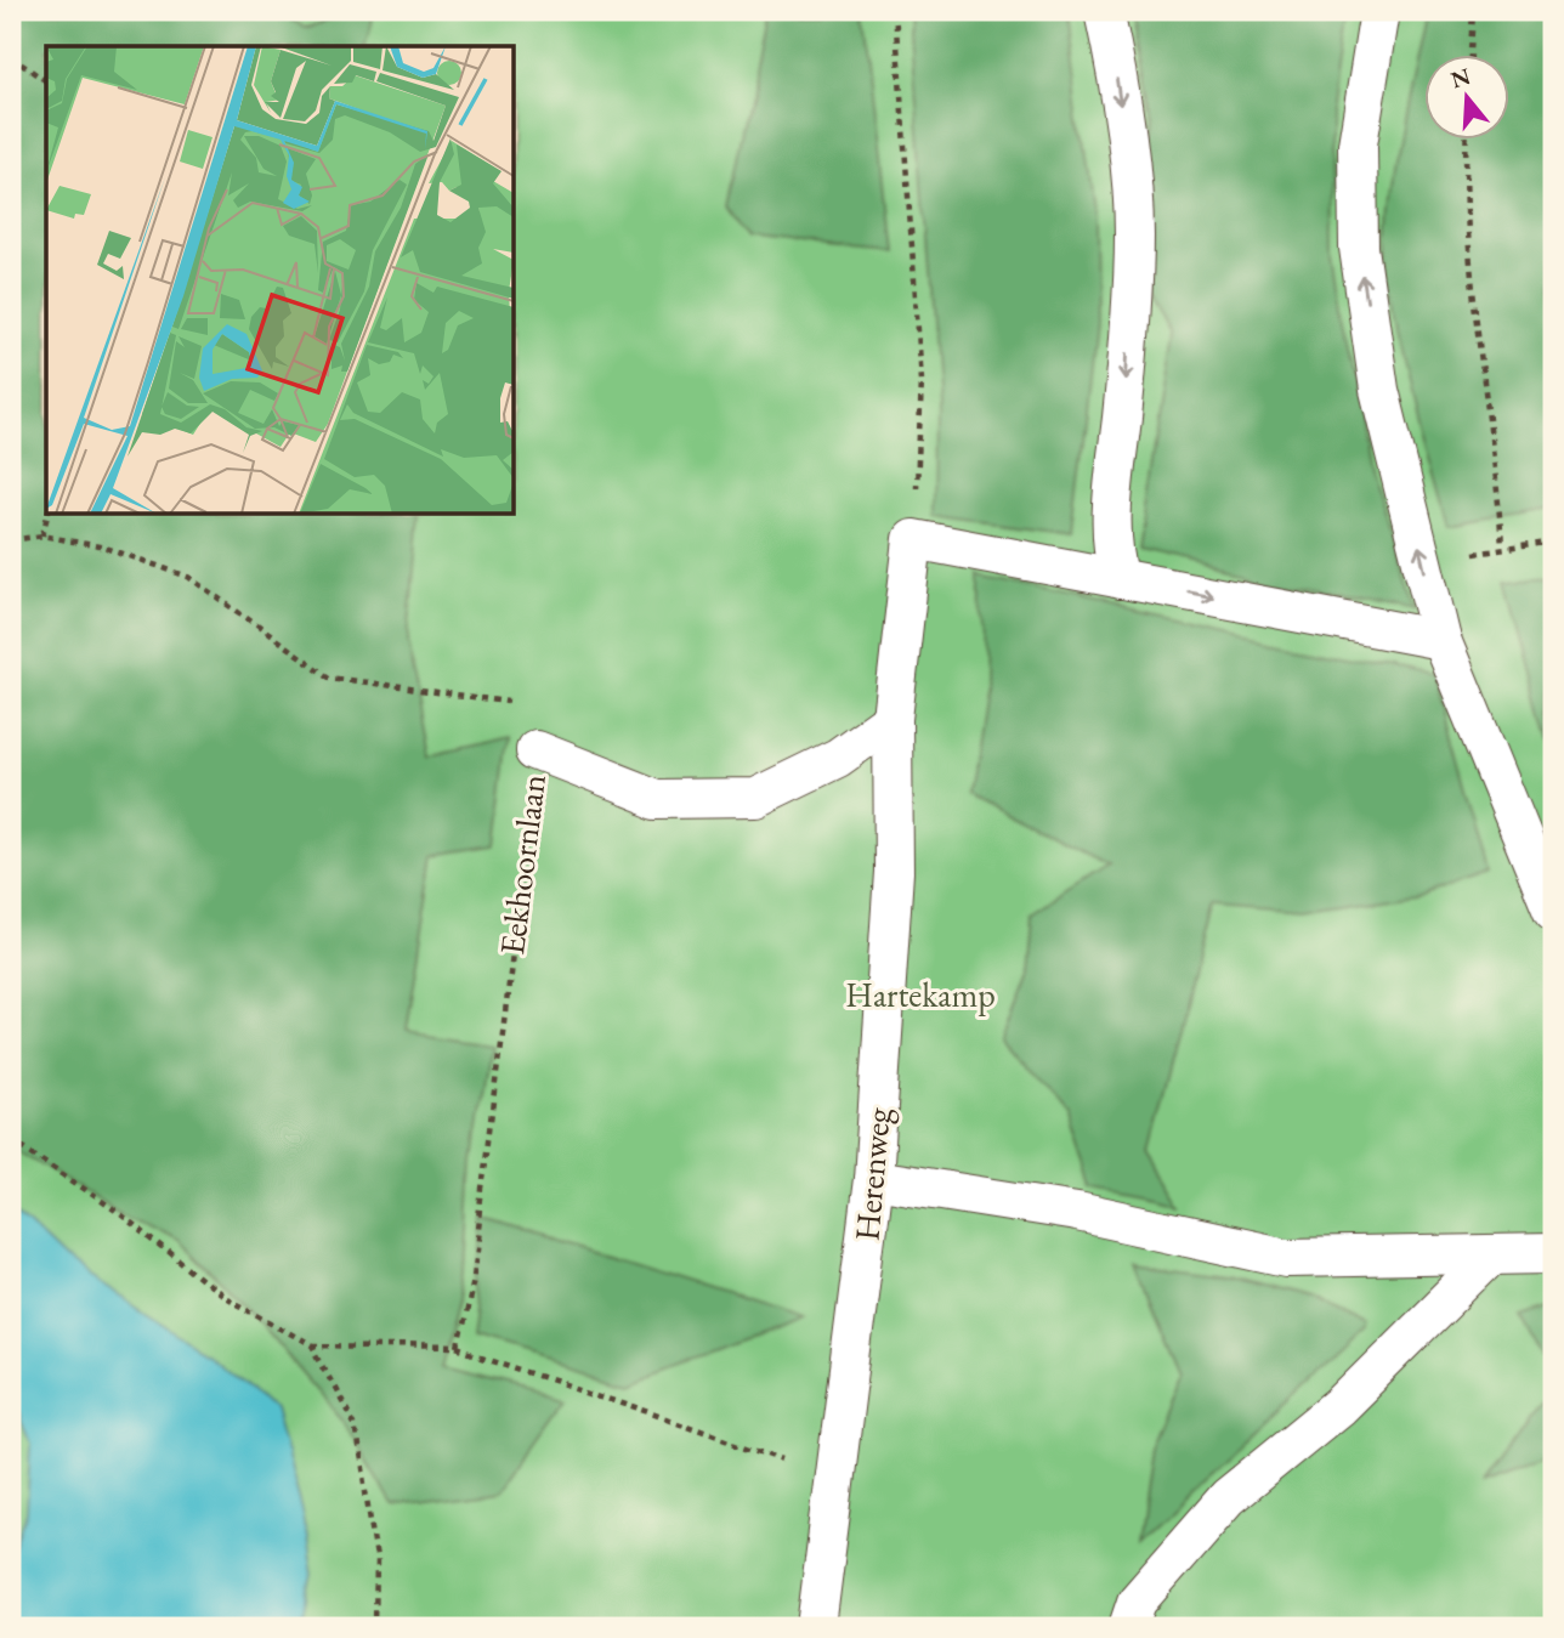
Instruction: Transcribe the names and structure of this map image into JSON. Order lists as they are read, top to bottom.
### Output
{
  "streets": {
    "lane": ["Eekhoornlaan", "Herenweg"]
  },
  "crossings": [
    ["Eekhoornlaan", "Herenweg"]
  ],
  "parks": ["Hartekamp"],
  "north": "top"
}
